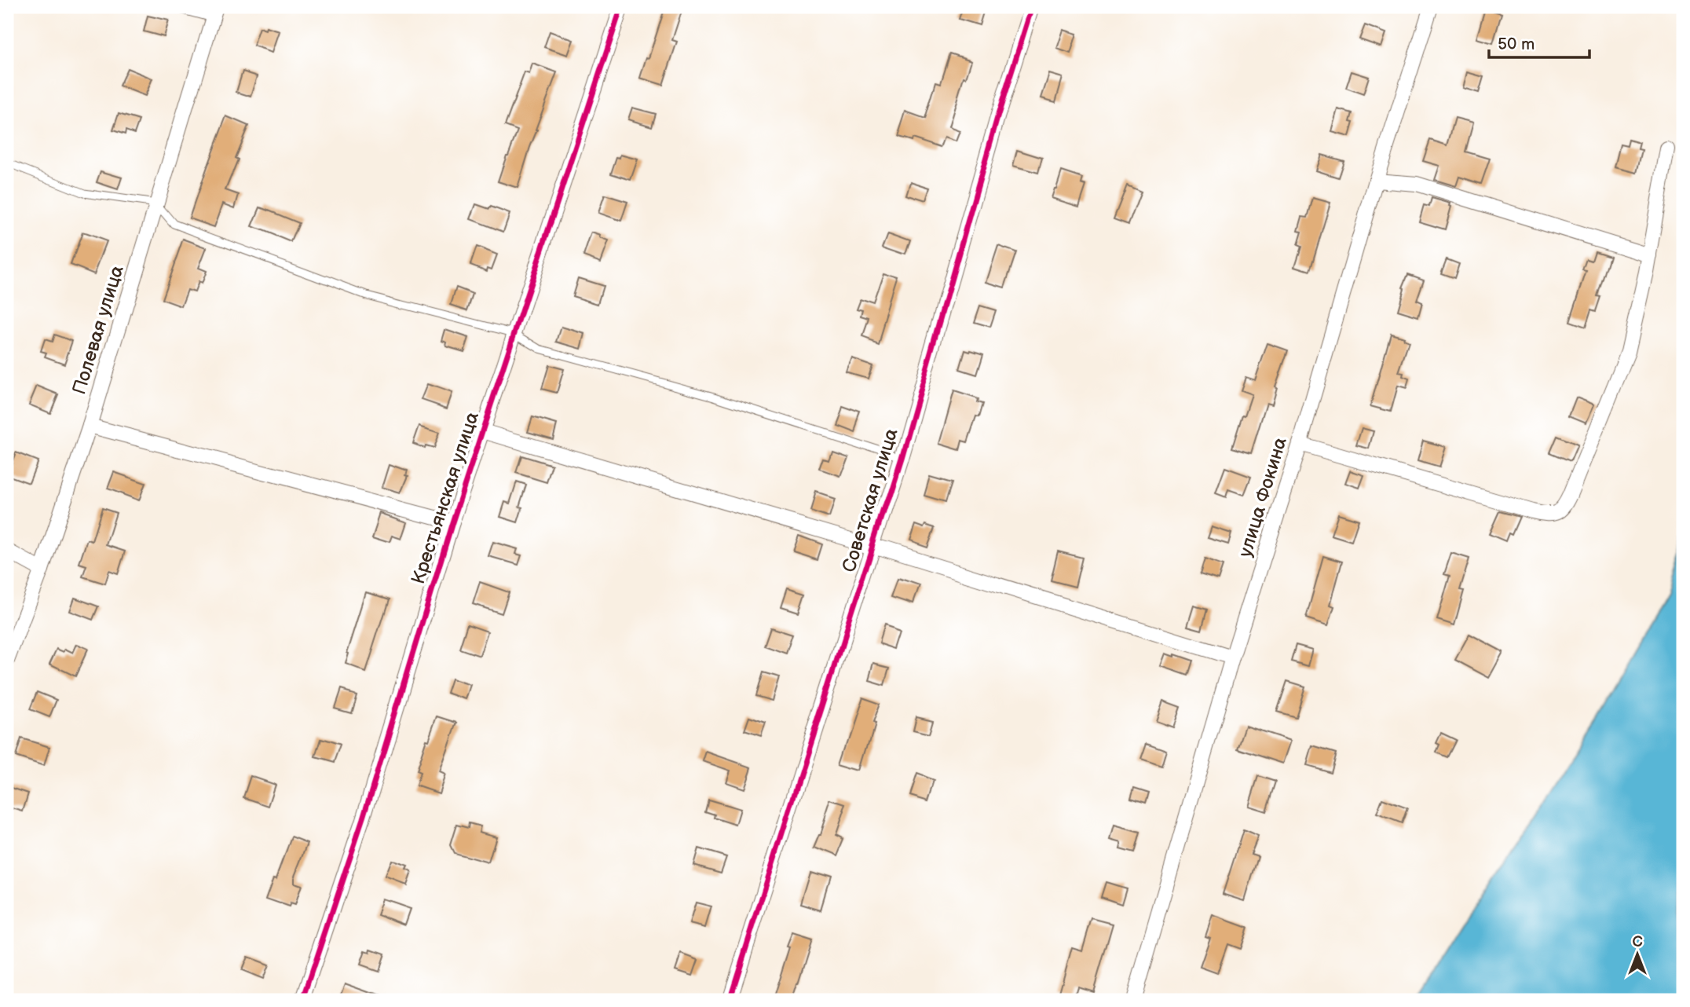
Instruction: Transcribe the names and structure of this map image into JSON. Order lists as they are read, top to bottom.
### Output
{
  "streets": {
    "street": [
      "Полевая улица",
      "улица Фокина",
      "Крестьянская улица",
      "Советская улица"
    ]
  },
  "scale_bar": "50 m",
  "north": "top"
}
